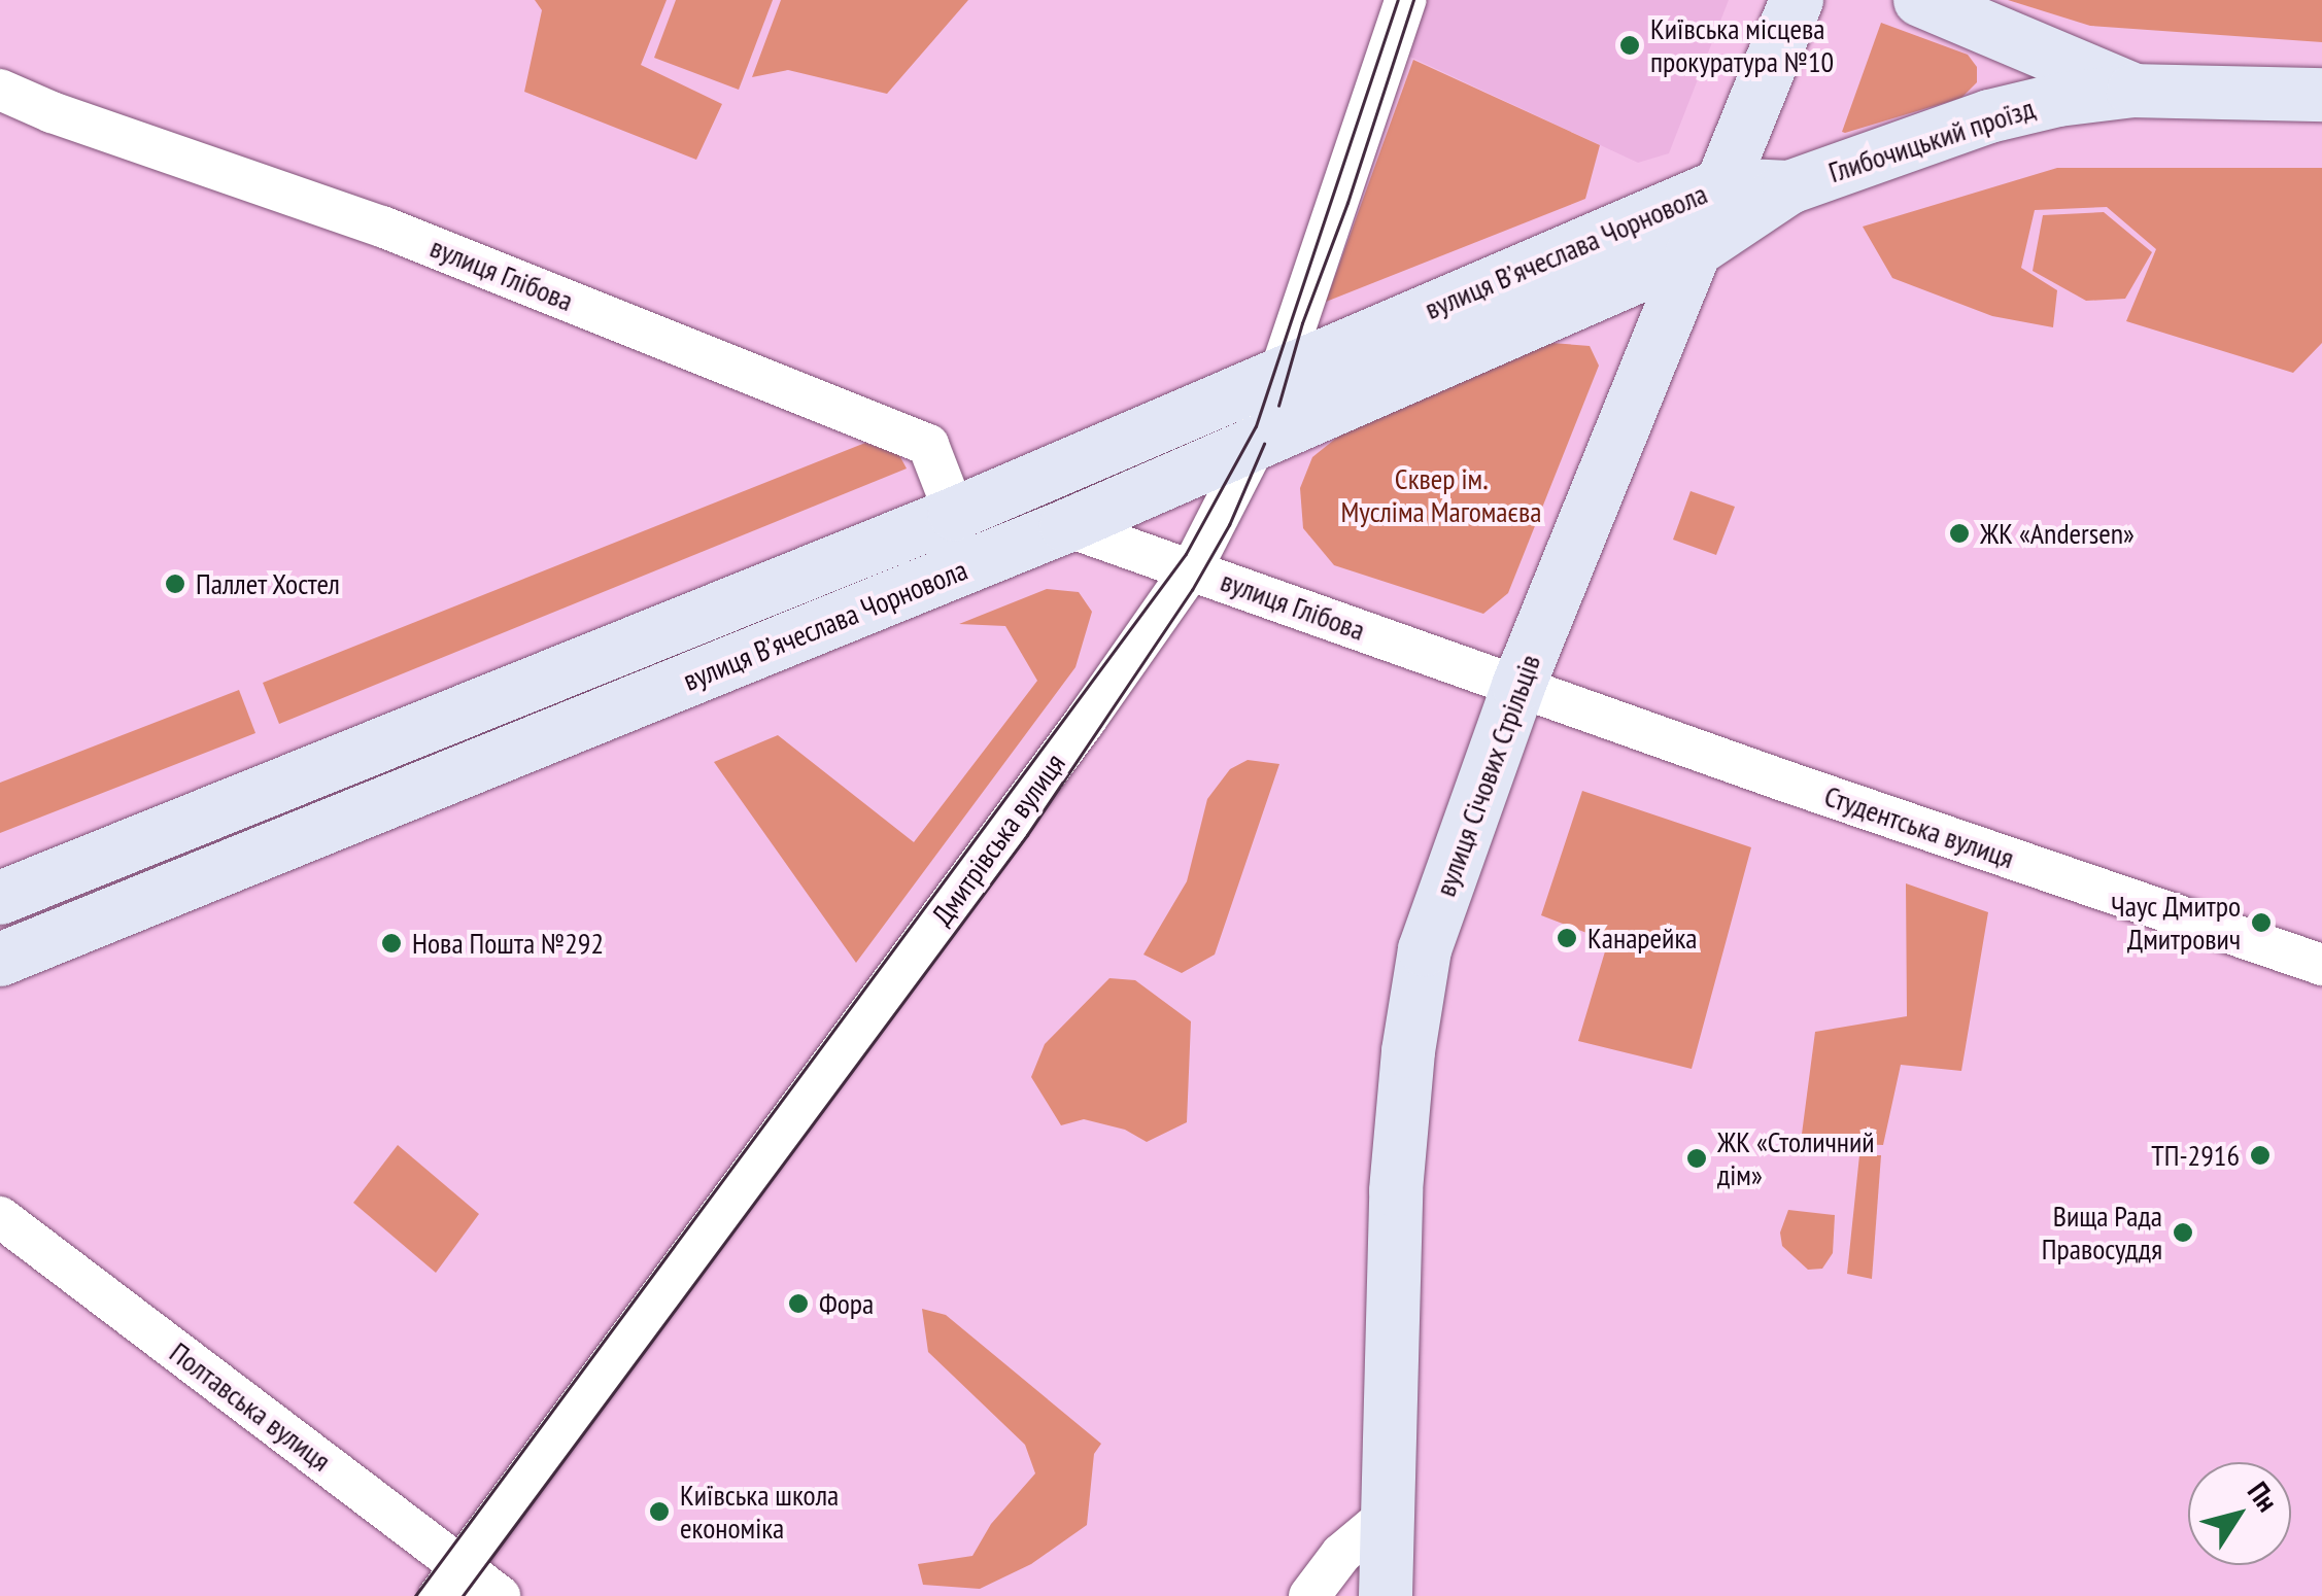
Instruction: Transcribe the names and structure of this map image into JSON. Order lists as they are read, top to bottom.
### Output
{
  "streets": {
    "main road": ["Глибочицький проїзд", "вулиця Вʼячеслава Чорновола", "вулиця Січових Стрільців"],
    "street": [
      "вулиця Глібова",
      "Студентська вулиця",
      "Дмитрівська вулиця",
      "Полтавська вулиця"
    ]
  },
  "crossings": [
    ["Глибочицький проїзд", "вулиця Вʼячеслава Чорновола"],
    ["вулиця Вʼячеслава Чорновола", "вулиця Глібова"],
    ["вулиця Вʼячеслава Чорновола", "вулиця Січових Стрільців"],
    ["вулиця Вʼячеслава Чорновола", "Дмитрівська вулиця"],
    ["вулиця Глібова", "вулиця Січових Стрільців"],
    ["вулиця Глібова", "Студентська вулиця"],
    ["вулиця Глібова", "Дмитрівська вулиця"],
    ["вулиця Січових Стрільців", "Студентська вулиця"],
    ["Дмитрівська вулиця", "Полтавська вулиця"]
  ],
  "parks": ["Сквер ім. Мусліма Магомаєва"],
  "places": [
    "Київська місцева прокуратура №10",
    "ЖК «Andersen»",
    "Паллет Хостел",
    "Чаус Дмитро Дмитрович",
    "Канарейка",
    "Нова Пошта №292",
    "ТП-2916",
    "ЖК «Столичний дім»",
    "Вища Рада Правосуддя",
    "Фора",
    "Київська школа економіка"
  ],
  "north": "top right"
}
